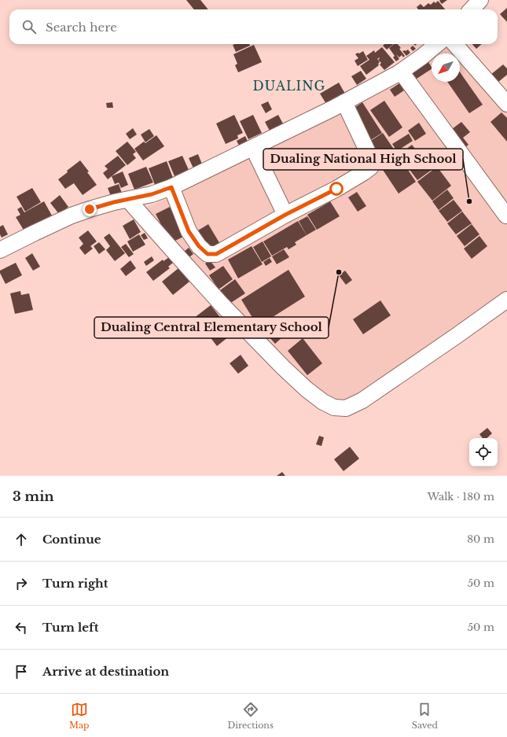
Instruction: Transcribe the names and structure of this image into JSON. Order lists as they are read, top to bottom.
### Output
{
  "districts": ["DUALING"],
  "places": ["Dualing National High School", "Dualing Central Elementary School"],
  "north": "bottom left",
  "page": {
    "search": "Search here",
    "heading": ["3 min", "Walk · 180 m"],
    "list": [
      ["Continue", "80 m"],
      ["Turn right", "50 m"],
      ["Turn left", "50 m"],
      "Arrive at destination"
    ],
    "nav": ["Map", "Directions", "Saved"]
  }
}
